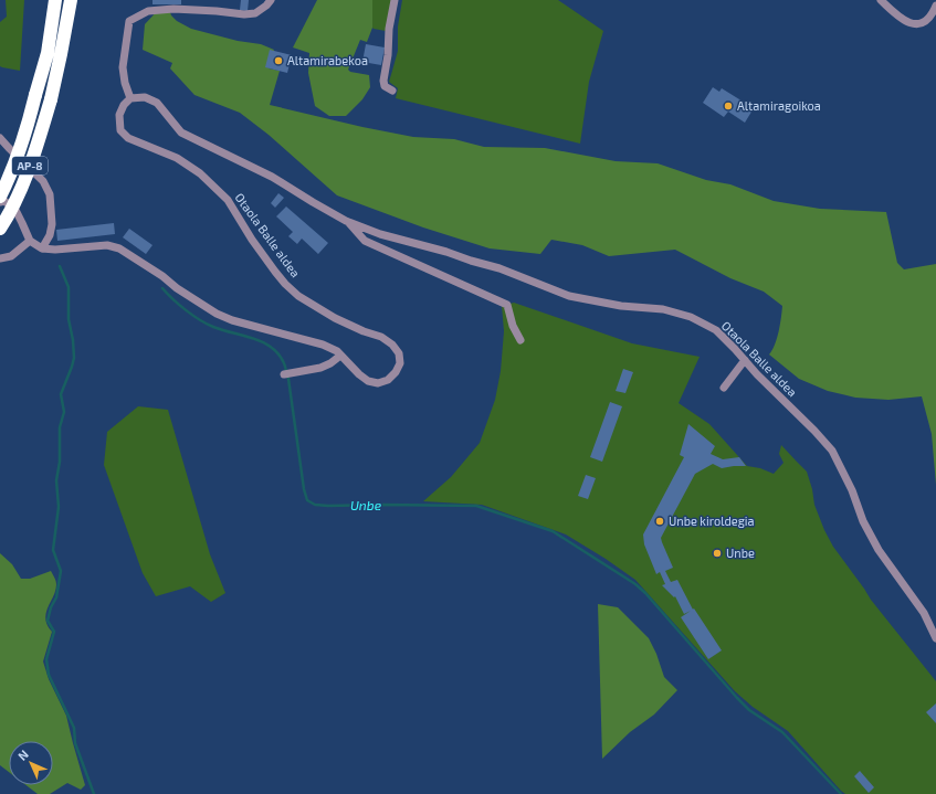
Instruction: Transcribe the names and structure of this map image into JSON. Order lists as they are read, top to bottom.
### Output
{
  "streets": {
    "highway": ["AP-8"],
    "street": ["Otaola Balle aldea"]
  },
  "water": ["Unbe"],
  "places": [
    "Altamirabekoa",
    "Altamiragoikoa",
    "Unbe kiroldegia",
    "Unbe"
  ],
  "north": "top left"
}
